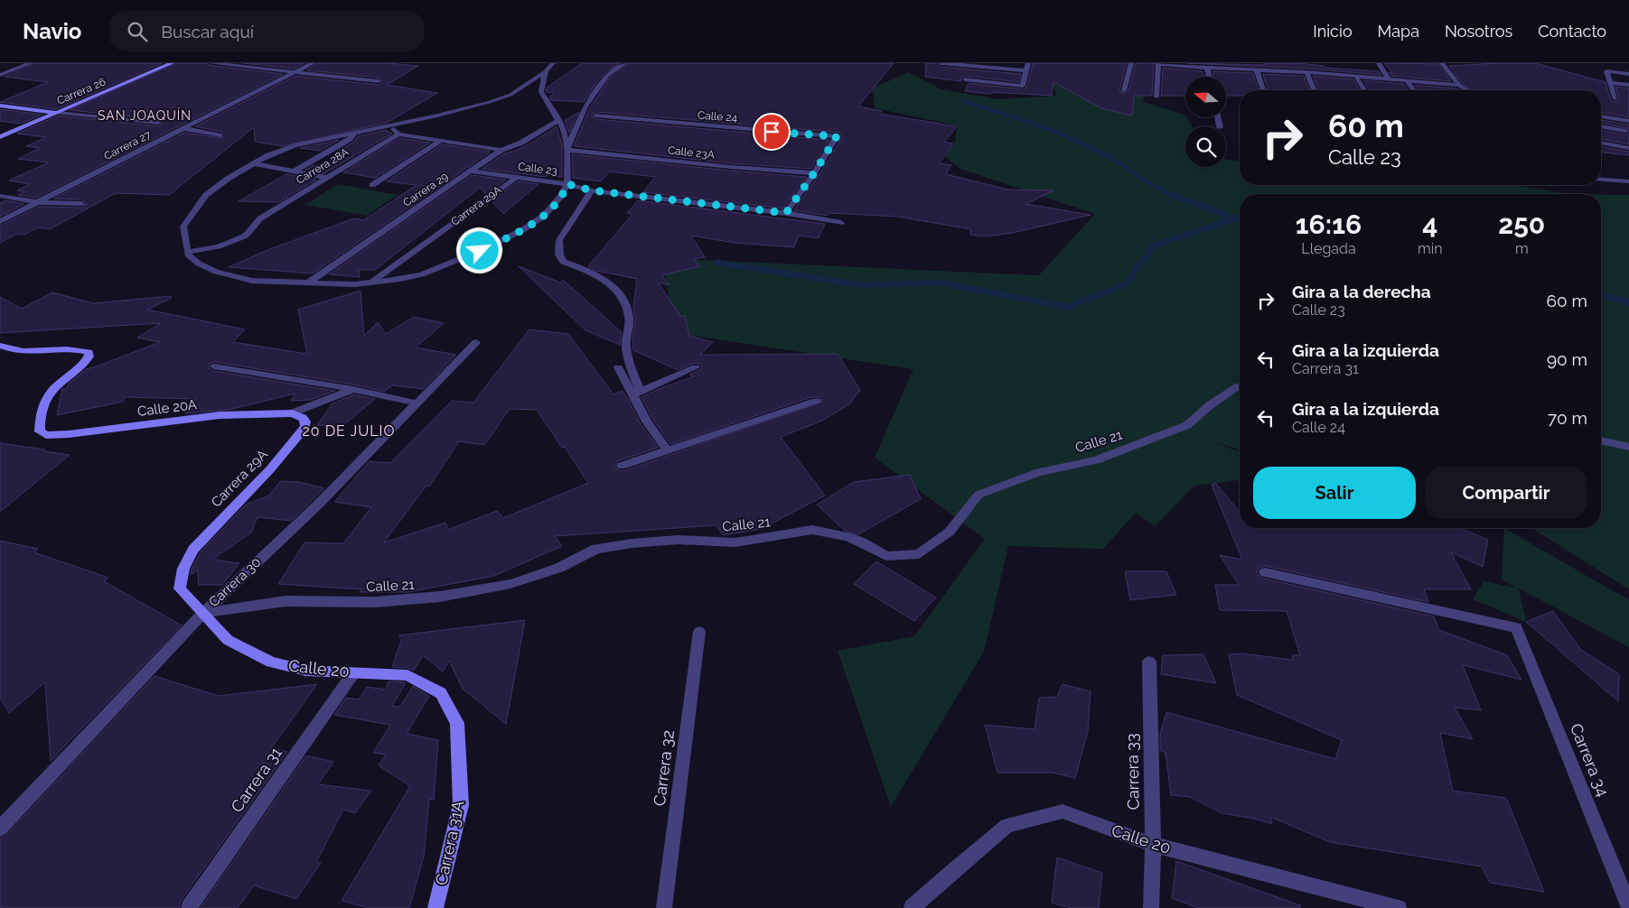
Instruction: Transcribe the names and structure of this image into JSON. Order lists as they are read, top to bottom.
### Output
{
  "streets": {
    "street": [
      "Carrera 26",
      "Calle 24",
      "Carrera 27",
      "Calle 23A",
      "Carrera 28A",
      "Calle 23",
      "Carrera 29",
      "Carrera 29A",
      "Calle 20A",
      "Calle 21",
      "Carrera 30",
      "Calle 20",
      "Carrera 34",
      "Carrera 32",
      "Carrera 33",
      "Carrera 31",
      "Carrera 31A"
    ]
  },
  "crossings": [
    ["Calle 24", "Calle 23A"],
    ["Calle 23", "Carrera 29"],
    ["Calle 23", "Carrera 29A"],
    ["Carrera 29A", "Calle 20A"],
    ["Carrera 29A", "Calle 20"],
    ["Calle 21", "Carrera 30"],
    ["Calle 21", "Calle 20"],
    ["Carrera 30", "Calle 20"],
    ["Calle 20", "Carrera 33"],
    ["Calle 20", "Carrera 31"],
    ["Calle 20", "Carrera 31A"]
  ],
  "districts": ["SAN JOAQUÍN", "20 DE JULIO"],
  "north": "left",
  "page": {
    "header": "Navio",
    "search": "Buscar aquí",
    "nav": [
      "Inicio",
      "Mapa",
      "Nosotros",
      "Contacto"
    ],
    "turn": ["60 m", "Calle 23"],
    "eta": [
      "16:16",
      "Llegada",
      "4",
      "min",
      "250",
      "m"
    ],
    "list": [
      {
        "name": "Gira a la derecha",
        "note": "Calle 23",
        "value": "60 m"
      },
      {
        "name": "Gira a la izquierda",
        "note": "Carrera 31",
        "value": "90 m"
      },
      {
        "name": "Gira a la izquierda",
        "note": "Calle 24",
        "value": "70 m"
      }
    ],
    "buttons": ["Salir", "Compartir"]
  }
}
